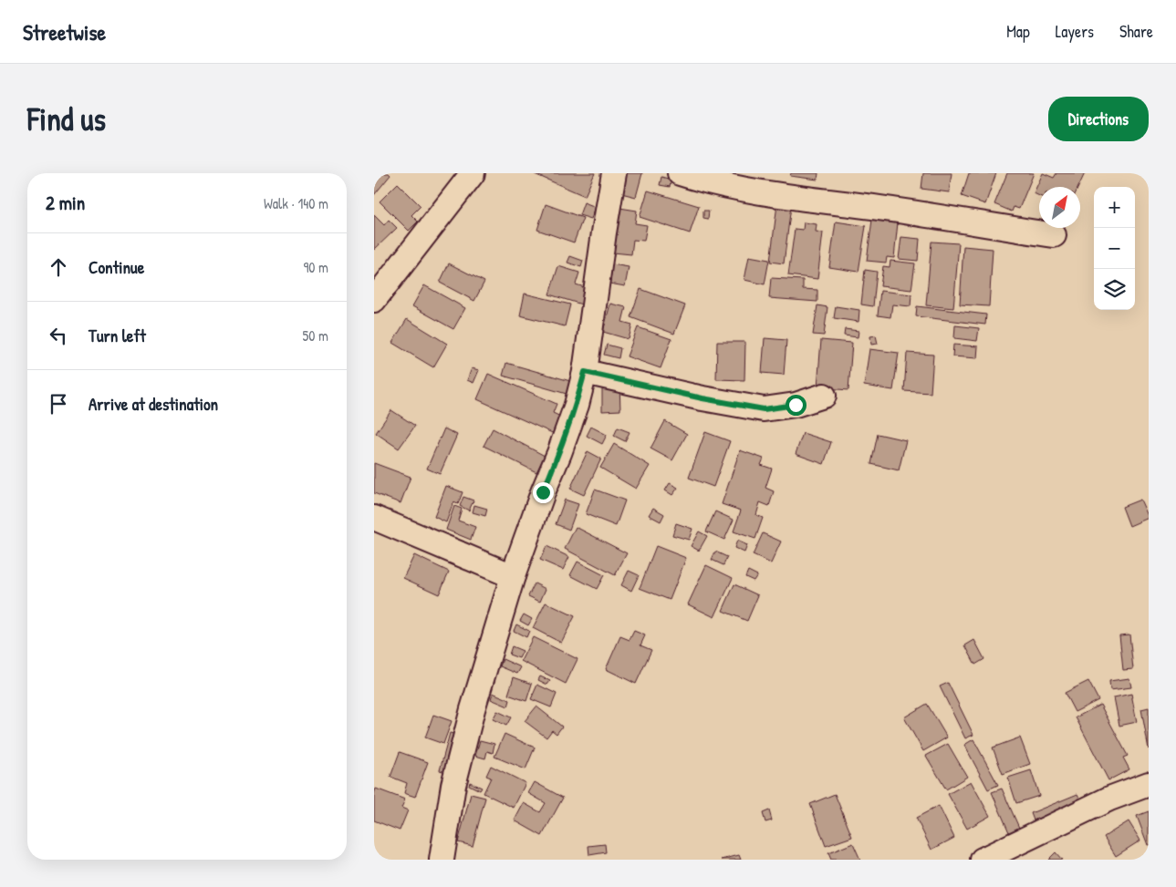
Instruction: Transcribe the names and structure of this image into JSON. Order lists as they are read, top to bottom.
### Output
{
  "north": "top right",
  "page": {
    "header": "Streetwise",
    "nav": ["Map", "Layers", "Share"],
    "buttons": "Directions",
    "title": "Find us",
    "heading": ["2 min", "Walk · 140 m"],
    "map_buttons": ["+", "−"],
    "list": [
      ["Continue", "90 m"],
      ["Turn left", "50 m"],
      "Arrive at destination"
    ]
  }
}
